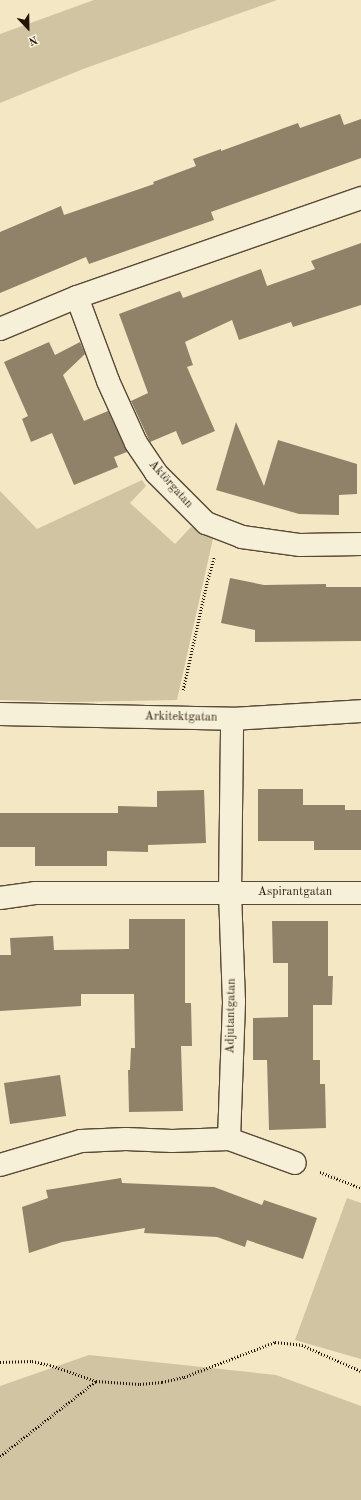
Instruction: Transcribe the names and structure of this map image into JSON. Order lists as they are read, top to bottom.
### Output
{
  "streets": {
    "street": [
      "Aktörgatan",
      "Arkitektgatan",
      "Aspirantgatan",
      "Adjutantgatan"
    ]
  },
  "crossings": [
    ["Arkitektgatan", "Adjutantgatan"],
    ["Aspirantgatan", "Adjutantgatan"]
  ],
  "north": "bottom"
}
